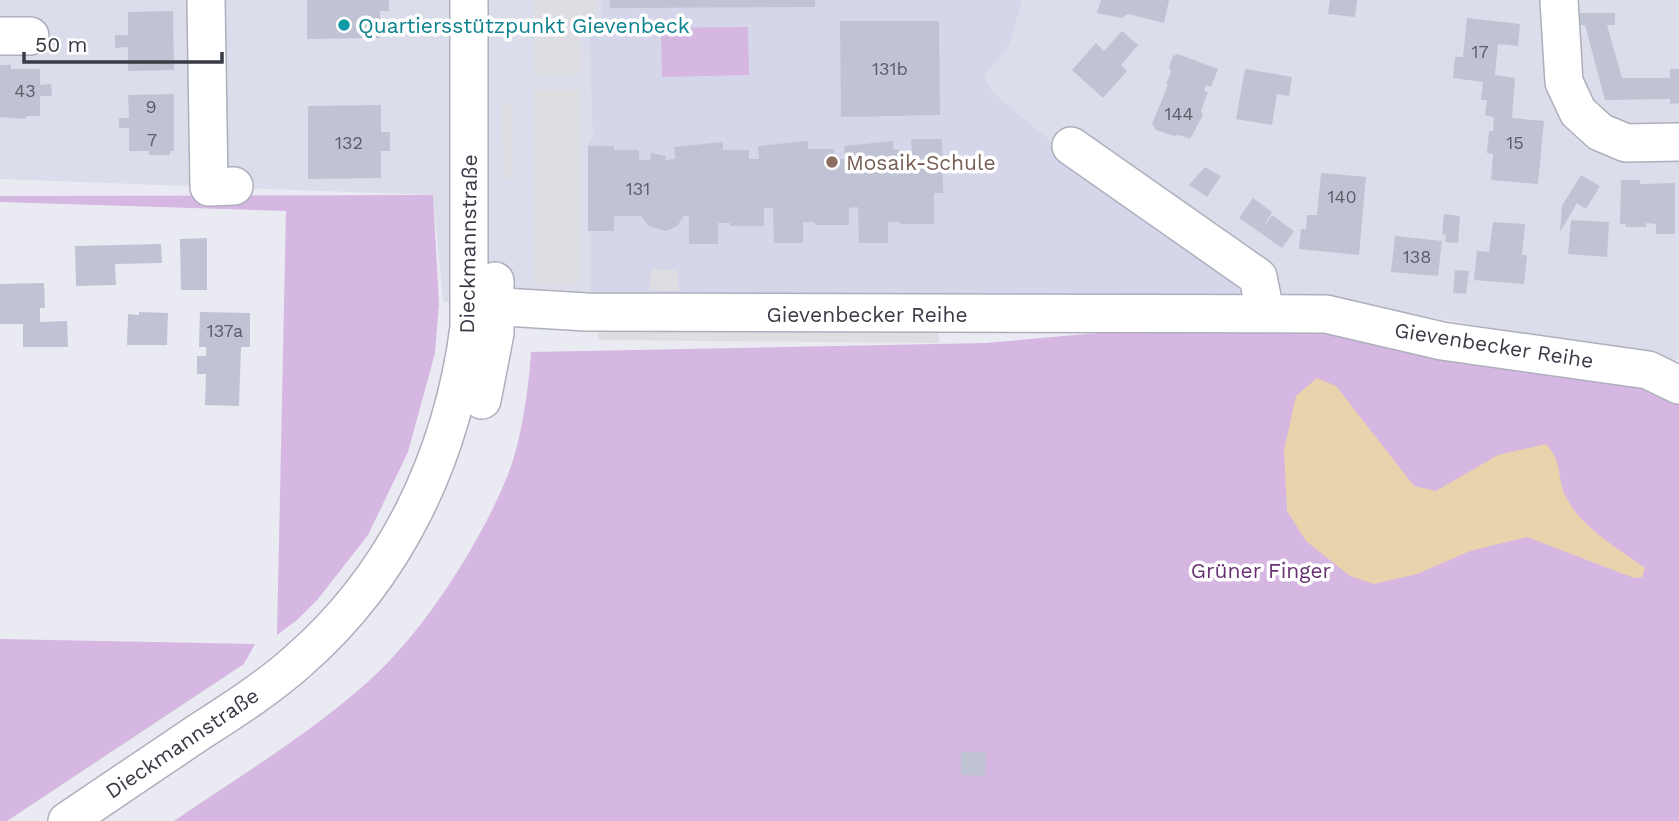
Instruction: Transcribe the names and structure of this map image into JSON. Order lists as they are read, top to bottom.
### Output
{
  "streets": {
    "street": ["Dieckmannstraße", "Gievenbecker Reihe"]
  },
  "crossings": [
    ["Dieckmannstraße", "Gievenbecker Reihe"]
  ],
  "parks": ["Grüner Finger"],
  "places": ["Quartiersstützpunkt Gievenbeck", "Mosaik-Schule"],
  "house_numbers": [
    "17",
    "131b",
    "43",
    "9",
    "144",
    "7",
    "132",
    "15",
    "131",
    "140",
    "138",
    "137a"
  ],
  "scale_bar": "50 m"
}
